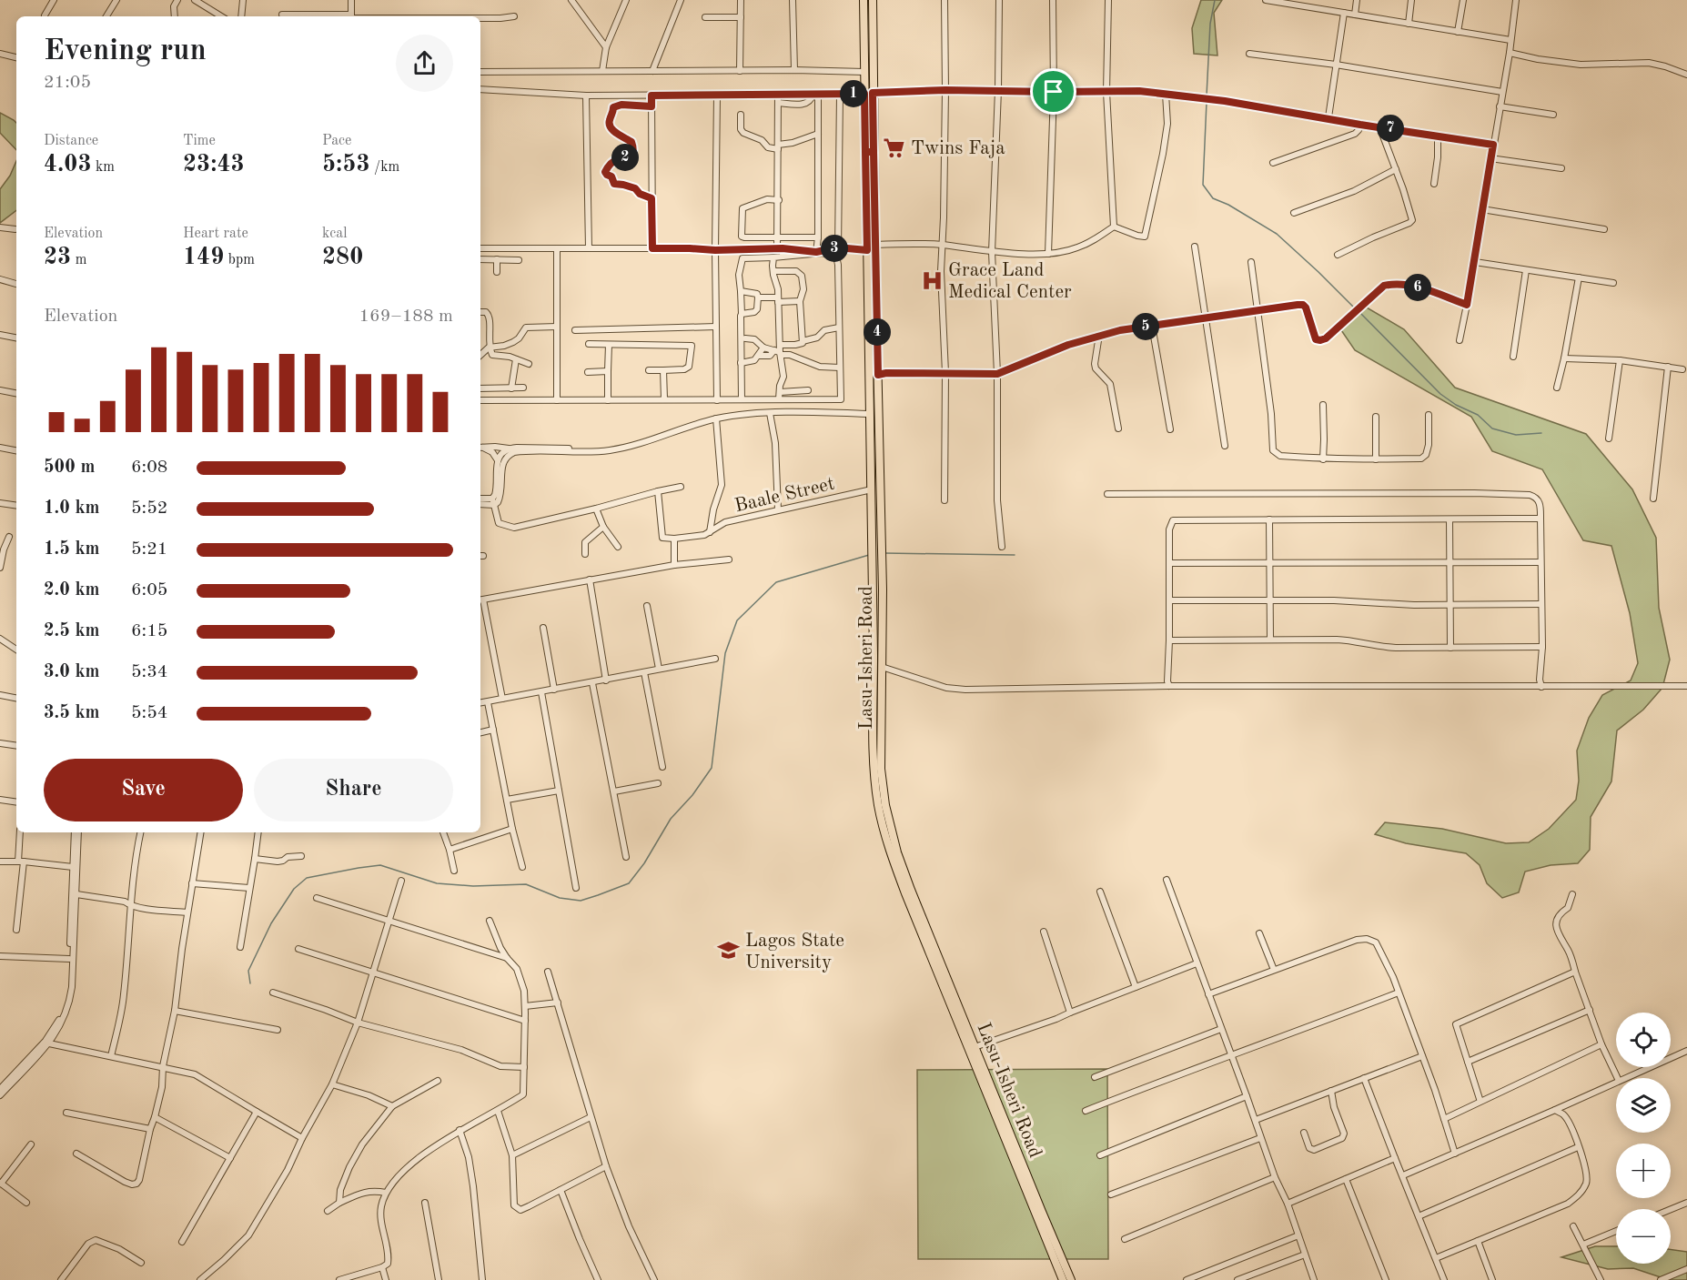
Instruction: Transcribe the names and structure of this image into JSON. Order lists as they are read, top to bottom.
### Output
{
  "streets": {
    "main road": ["Lasu-Isheri Road"],
    "street": ["Baale Street"]
  },
  "crossings": [
    ["Baale Street", "Lasu-Isheri Road"]
  ],
  "places": {
    "supermarket": ["Twins Faja"],
    "hospital": ["Grace Land Medical Center"],
    "school or university": ["Lagos State University"]
  },
  "page": {
    "heading": ["Evening run", "21:05"],
    "pins": [
      "1",
      "7",
      "2",
      "3",
      "6",
      "5",
      "4"
    ],
    "stats": [
      ["Distance", "4.03 km"],
      ["Time", "23:43"],
      ["Pace", "5:53 /km"],
      ["Elevation", "23 m"],
      ["Heart rate", "149 bpm"],
      ["kcal", "280"]
    ],
    "chart": ["Elevation", "169–188 m"],
    "list": [
      {
        "name": "500 m",
        "note": "6:08"
      },
      {
        "name": "1.0 km",
        "note": "5:52"
      },
      {
        "name": "1.5 km",
        "note": "5:21"
      },
      {
        "name": "2.0 km",
        "note": "6:05"
      },
      {
        "name": "2.5 km",
        "note": "6:15"
      },
      {
        "name": "3.0 km",
        "note": "5:34"
      },
      {
        "name": "3.5 km",
        "note": "5:54"
      }
    ],
    "buttons": ["Save", "Share"],
    "map_buttons": ["+", "−"]
  }
}
